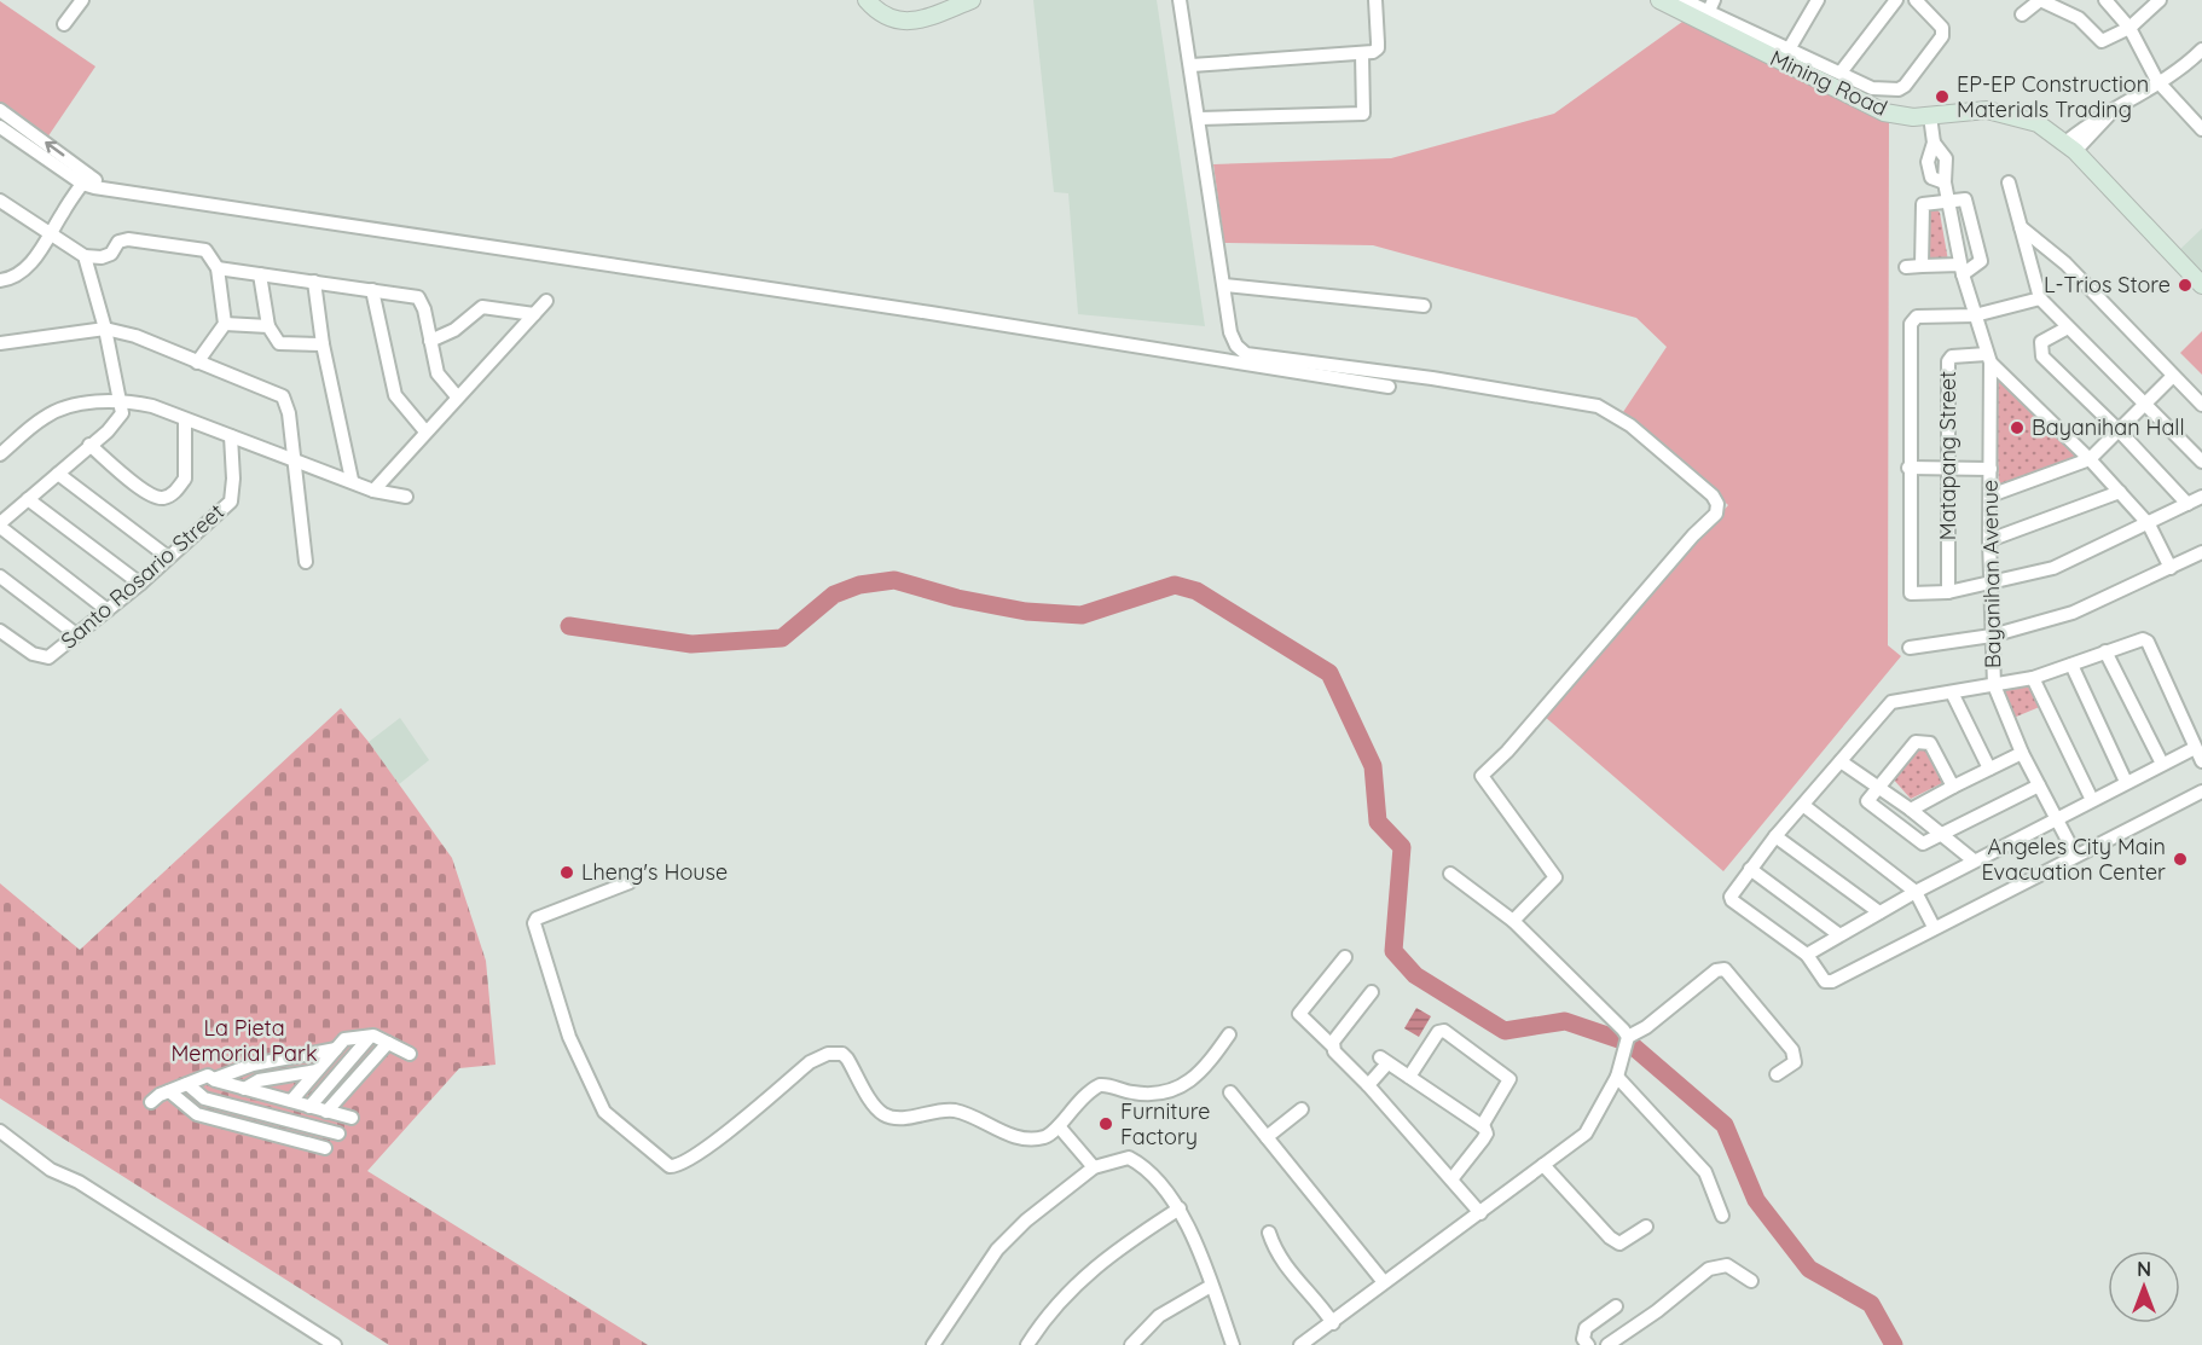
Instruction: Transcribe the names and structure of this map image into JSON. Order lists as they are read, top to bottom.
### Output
{
  "streets": {
    "street": [
      "Mining Road",
      "Matapang Street",
      "Bayanihan Avenue",
      "Santo Rosario Street"
    ]
  },
  "crossings": [
    ["Matapang Street", "Bayanihan Avenue"]
  ],
  "parks": ["La Pieta Memorial Park"],
  "places": [
    "EP-EP Construction Materials Trading",
    "L-Trios Store",
    "Bayanihan Hall",
    "Angeles City Main Evacuation Center",
    "Lheng's House",
    "Furniture Factory"
  ],
  "north": "top"
}
